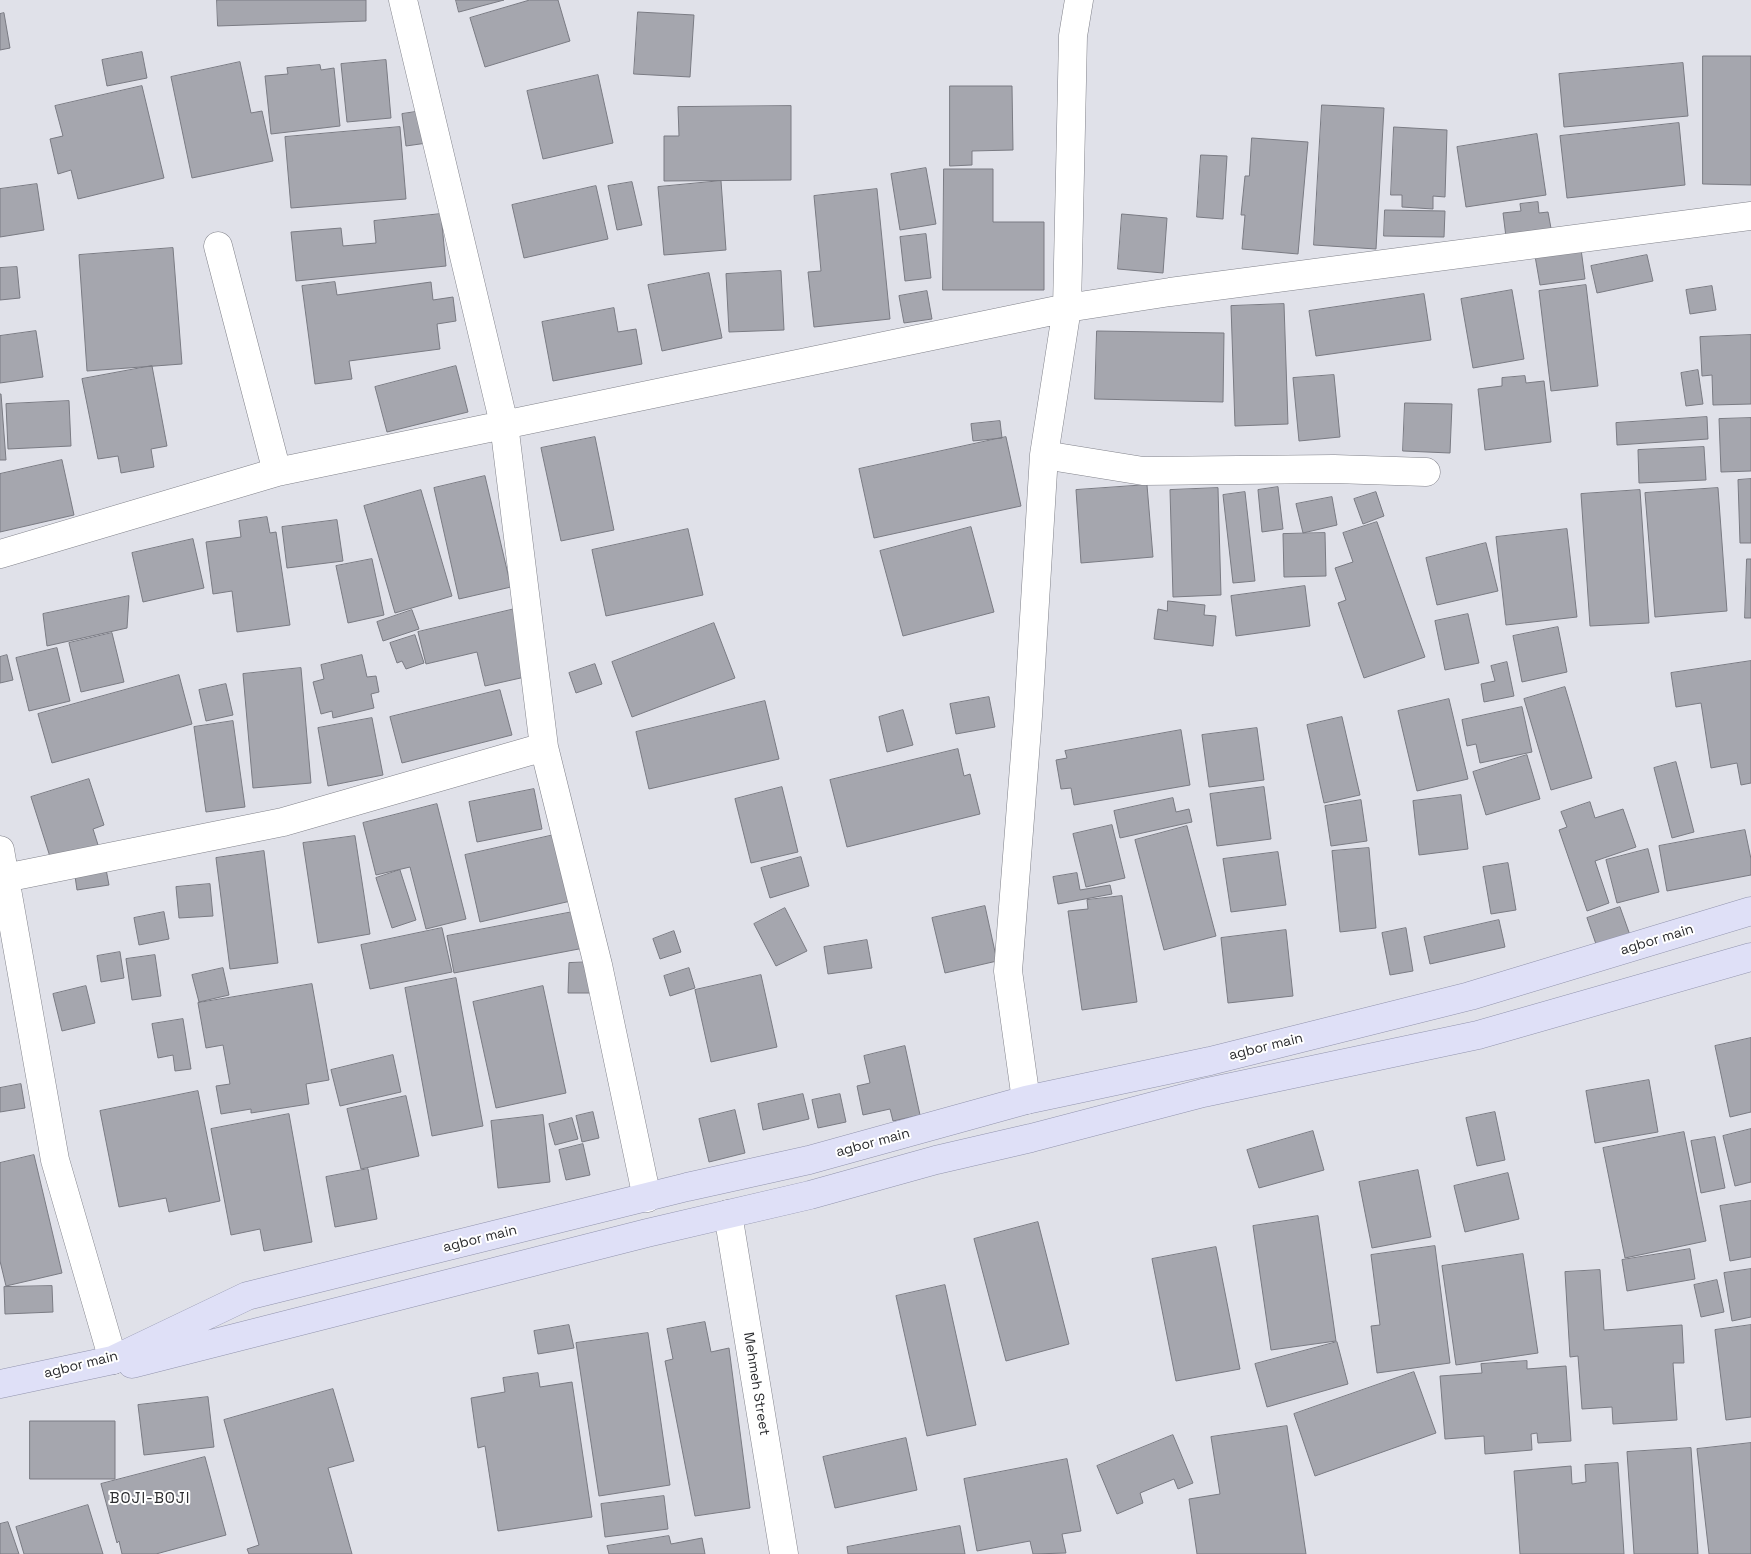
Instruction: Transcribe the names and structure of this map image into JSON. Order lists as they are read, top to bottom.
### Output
{
  "streets": {
    "main road": ["agbor main"],
    "street": ["Mehmeh Street"]
  },
  "crossings": [
    ["agbor main", "Mehmeh Street"]
  ],
  "districts": ["BOJI-BOJI"]
}
